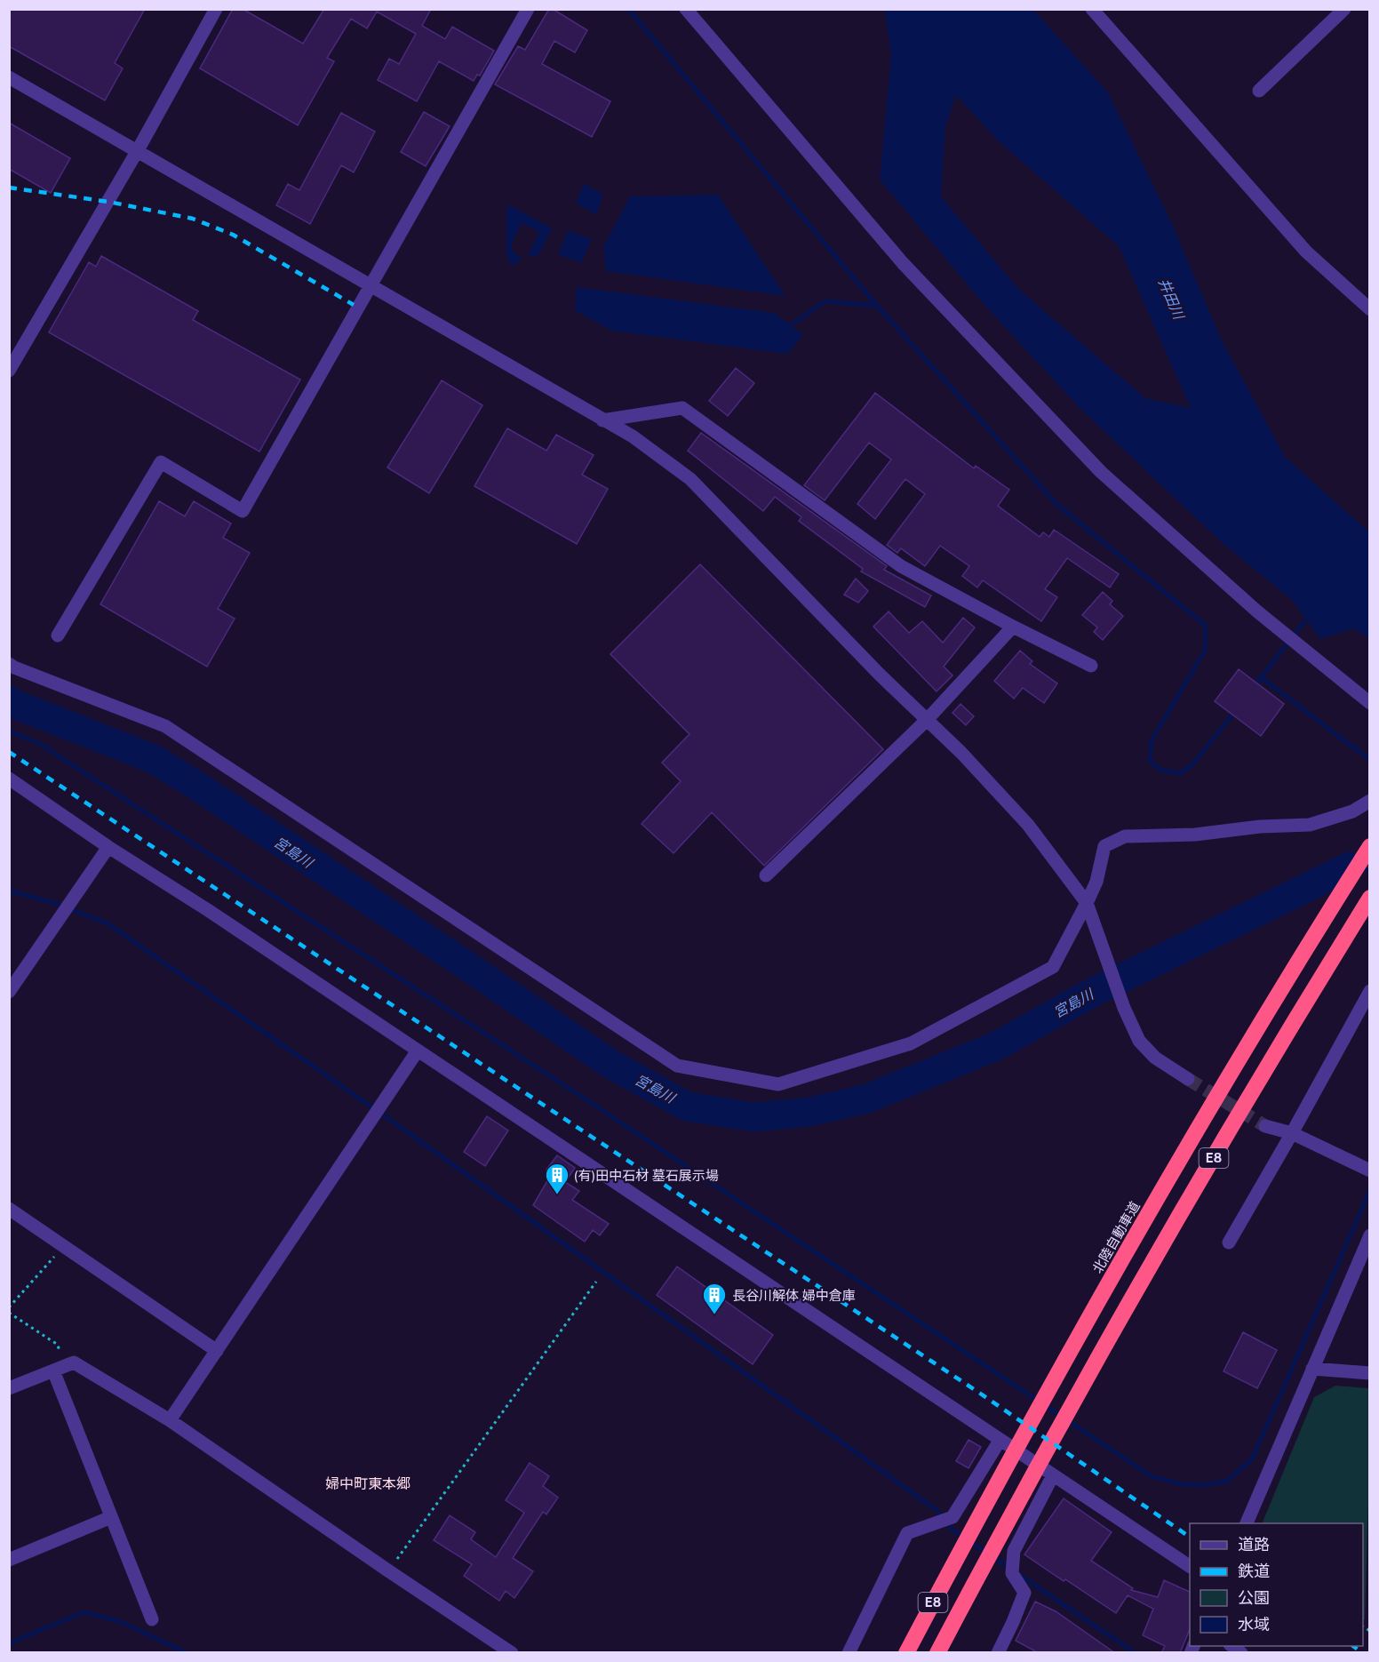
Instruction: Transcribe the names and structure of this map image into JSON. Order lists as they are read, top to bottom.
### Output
{
  "streets": {
    "highway": ["E8", "北陸自動車道"]
  },
  "districts": ["婦中町東本郷"],
  "water": ["井田川", "宮島川"],
  "places": {
    "building": ["(有)田中石材 墓石展示場", "長谷川解体 婦中倉庫"]
  },
  "legend": [
    "道路",
    "鉄道",
    "公園",
    "水域"
  ]
}
